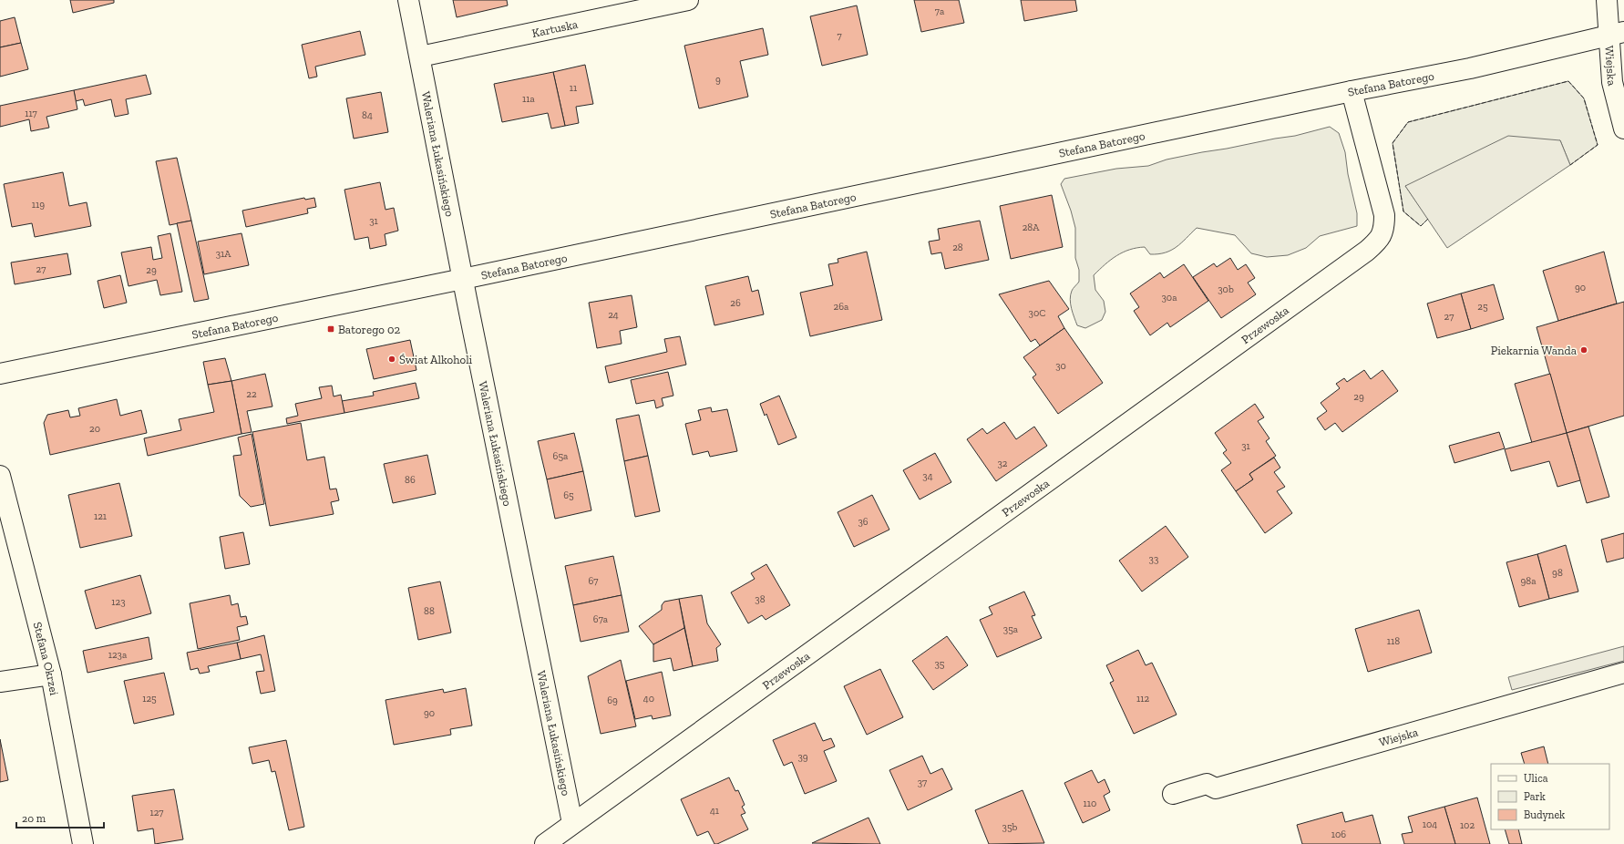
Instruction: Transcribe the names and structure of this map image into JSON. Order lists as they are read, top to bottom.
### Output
{
  "streets": {
    "street": [
      "Kartuska",
      "Wiejska",
      "Stefana Batorego",
      "Waleriana Łukasińskiego",
      "Przewoska",
      "Stefana Okrzei"
    ]
  },
  "crossings": [
    ["Kartuska", "Waleriana Łukasińskiego"],
    ["Wiejska", "Stefana Batorego"],
    ["Stefana Batorego", "Waleriana Łukasińskiego"],
    ["Stefana Batorego", "Przewoska"],
    ["Waleriana Łukasińskiego", "Przewoska"]
  ],
  "places": {
    "transit": ["Batorego 02"],
    "other": ["Piekarnia Wanda", "Świat Alkoholi"]
  },
  "house_numbers": [
    "7a",
    "7",
    "9",
    "11",
    "11a",
    "117",
    "84",
    "119",
    "31",
    "28A",
    "28",
    "31A",
    "27",
    "29",
    "90",
    "30b",
    "30a",
    "26",
    "26a",
    "25",
    "30C",
    "24",
    "27",
    "30",
    "22",
    "29",
    "20",
    "31",
    "65a",
    "32",
    "34",
    "86",
    "65",
    "121",
    "36",
    "33",
    "98",
    "67",
    "98a",
    "38",
    "123",
    "88",
    "67a",
    "35a",
    "118",
    "123a",
    "35",
    "125",
    "40",
    "112",
    "69",
    "90",
    "39",
    "37",
    "110",
    "41",
    "127",
    "104",
    "102",
    "35b",
    "106"
  ],
  "legend": ["Ulica", "Park", "Budynek"],
  "scale_bar": "20 m"
}
